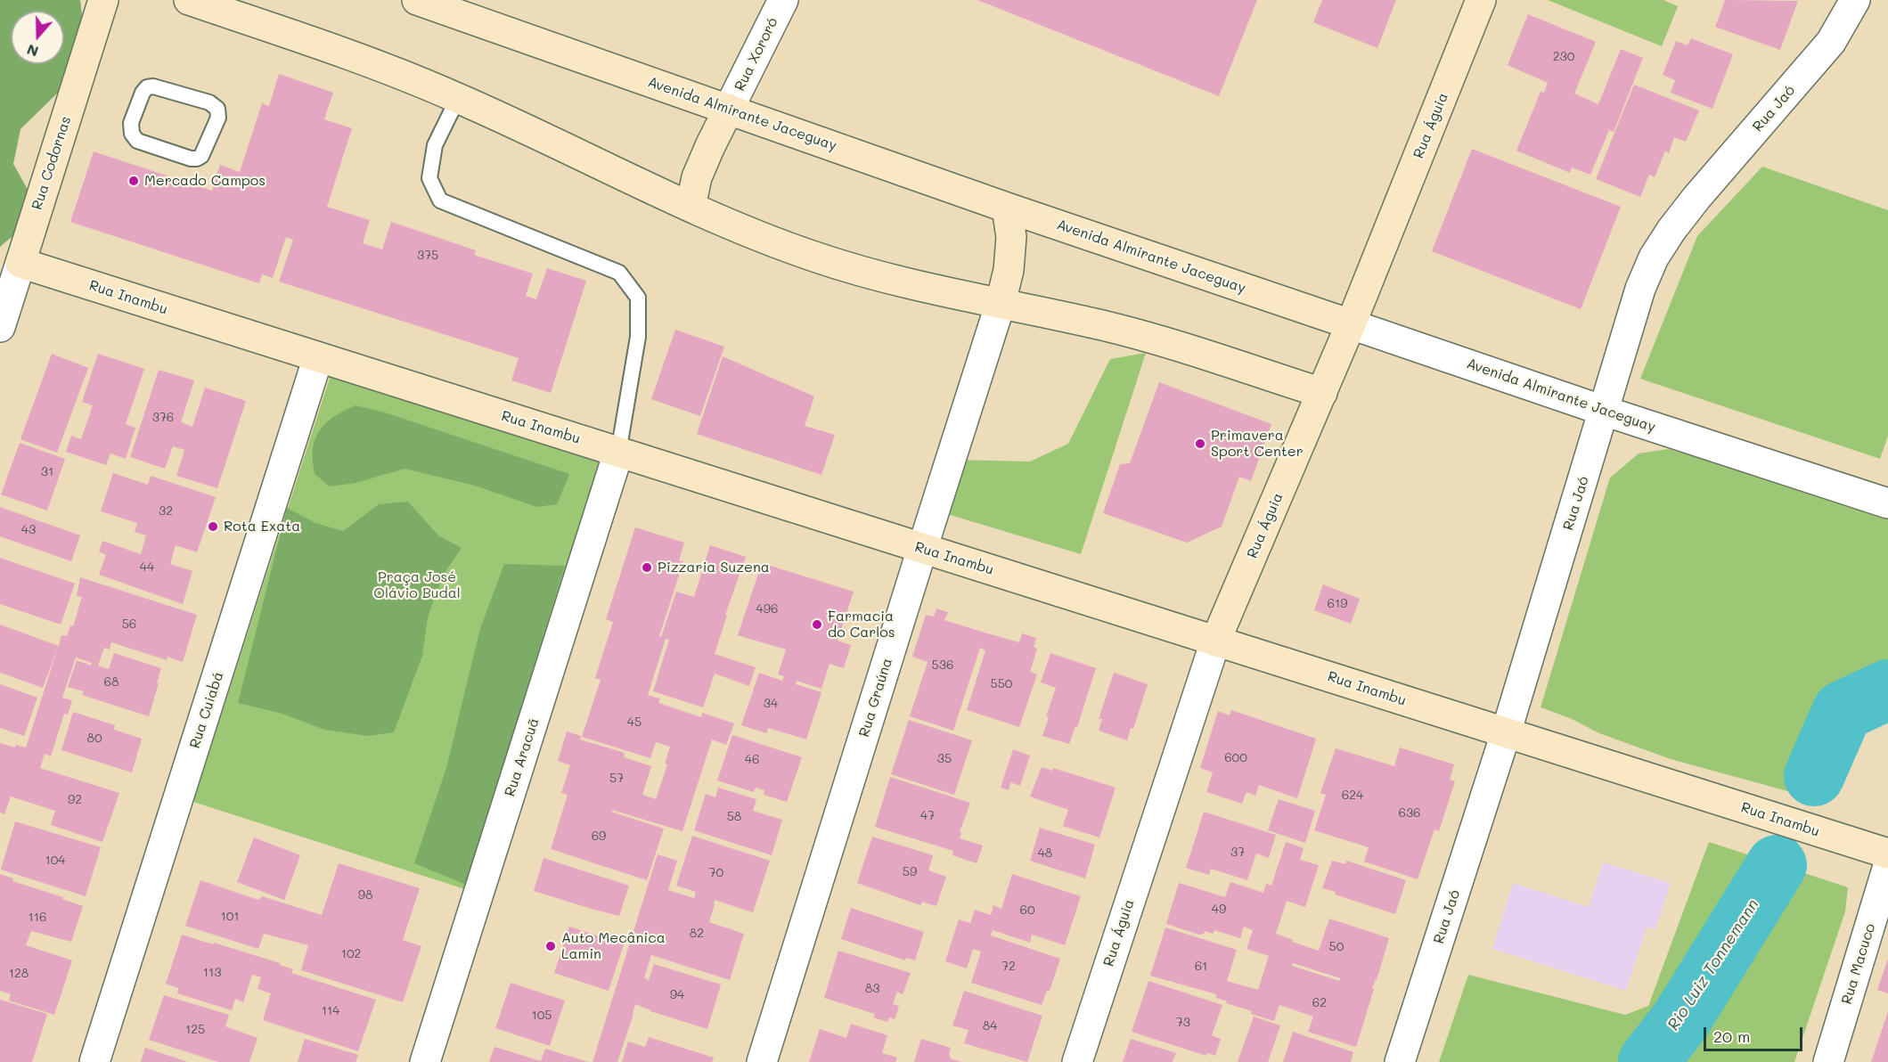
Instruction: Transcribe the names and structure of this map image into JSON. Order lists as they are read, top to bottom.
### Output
{
  "streets": {
    "street": [
      "Rua Xororó",
      "Rua Jaó",
      "Avenida Almirante Jaceguay",
      "Rua Águia",
      "Rua Codornas",
      "Rua Inambu",
      "Rua Graúna",
      "Rua Cuiabá",
      "Rua Aracuã",
      "Rua Macuco"
    ]
  },
  "crossings": [
    ["Rua Xororó", "Avenida Almirante Jaceguay"],
    ["Rua Jaó", "Avenida Almirante Jaceguay"],
    ["Rua Jaó", "Rua Inambu"],
    ["Avenida Almirante Jaceguay", "Rua Águia"],
    ["Rua Águia", "Rua Inambu"],
    ["Rua Codornas", "Rua Inambu"],
    ["Rua Inambu", "Rua Graúna"],
    ["Rua Inambu", "Rua Cuiabá"],
    ["Rua Inambu", "Rua Aracuã"]
  ],
  "water": ["Rio Luiz Tonnemann"],
  "parks": ["Praça José Olávio Budal"],
  "places": [
    "Mercado Campos",
    "Primavera Sport Center",
    "Rota Exata",
    "Pizzaria Suzena",
    "Farmacia do Carlos",
    "Auto Mecânica Lamin"
  ],
  "house_numbers": [
    "230",
    "375",
    "376",
    "31",
    "32",
    "43",
    "44",
    "619",
    "496",
    "56",
    "536",
    "68",
    "550",
    "34",
    "45",
    "80",
    "600",
    "35",
    "46",
    "57",
    "624",
    "92",
    "636",
    "47",
    "58",
    "69",
    "37",
    "48",
    "104",
    "59",
    "70",
    "98",
    "49",
    "60",
    "101",
    "116",
    "82",
    "50",
    "102",
    "72",
    "61",
    "113",
    "128",
    "83",
    "94",
    "62",
    "114",
    "105",
    "73",
    "84",
    "125"
  ],
  "scale_bar": "20 m",
  "north": "bottom"
}
